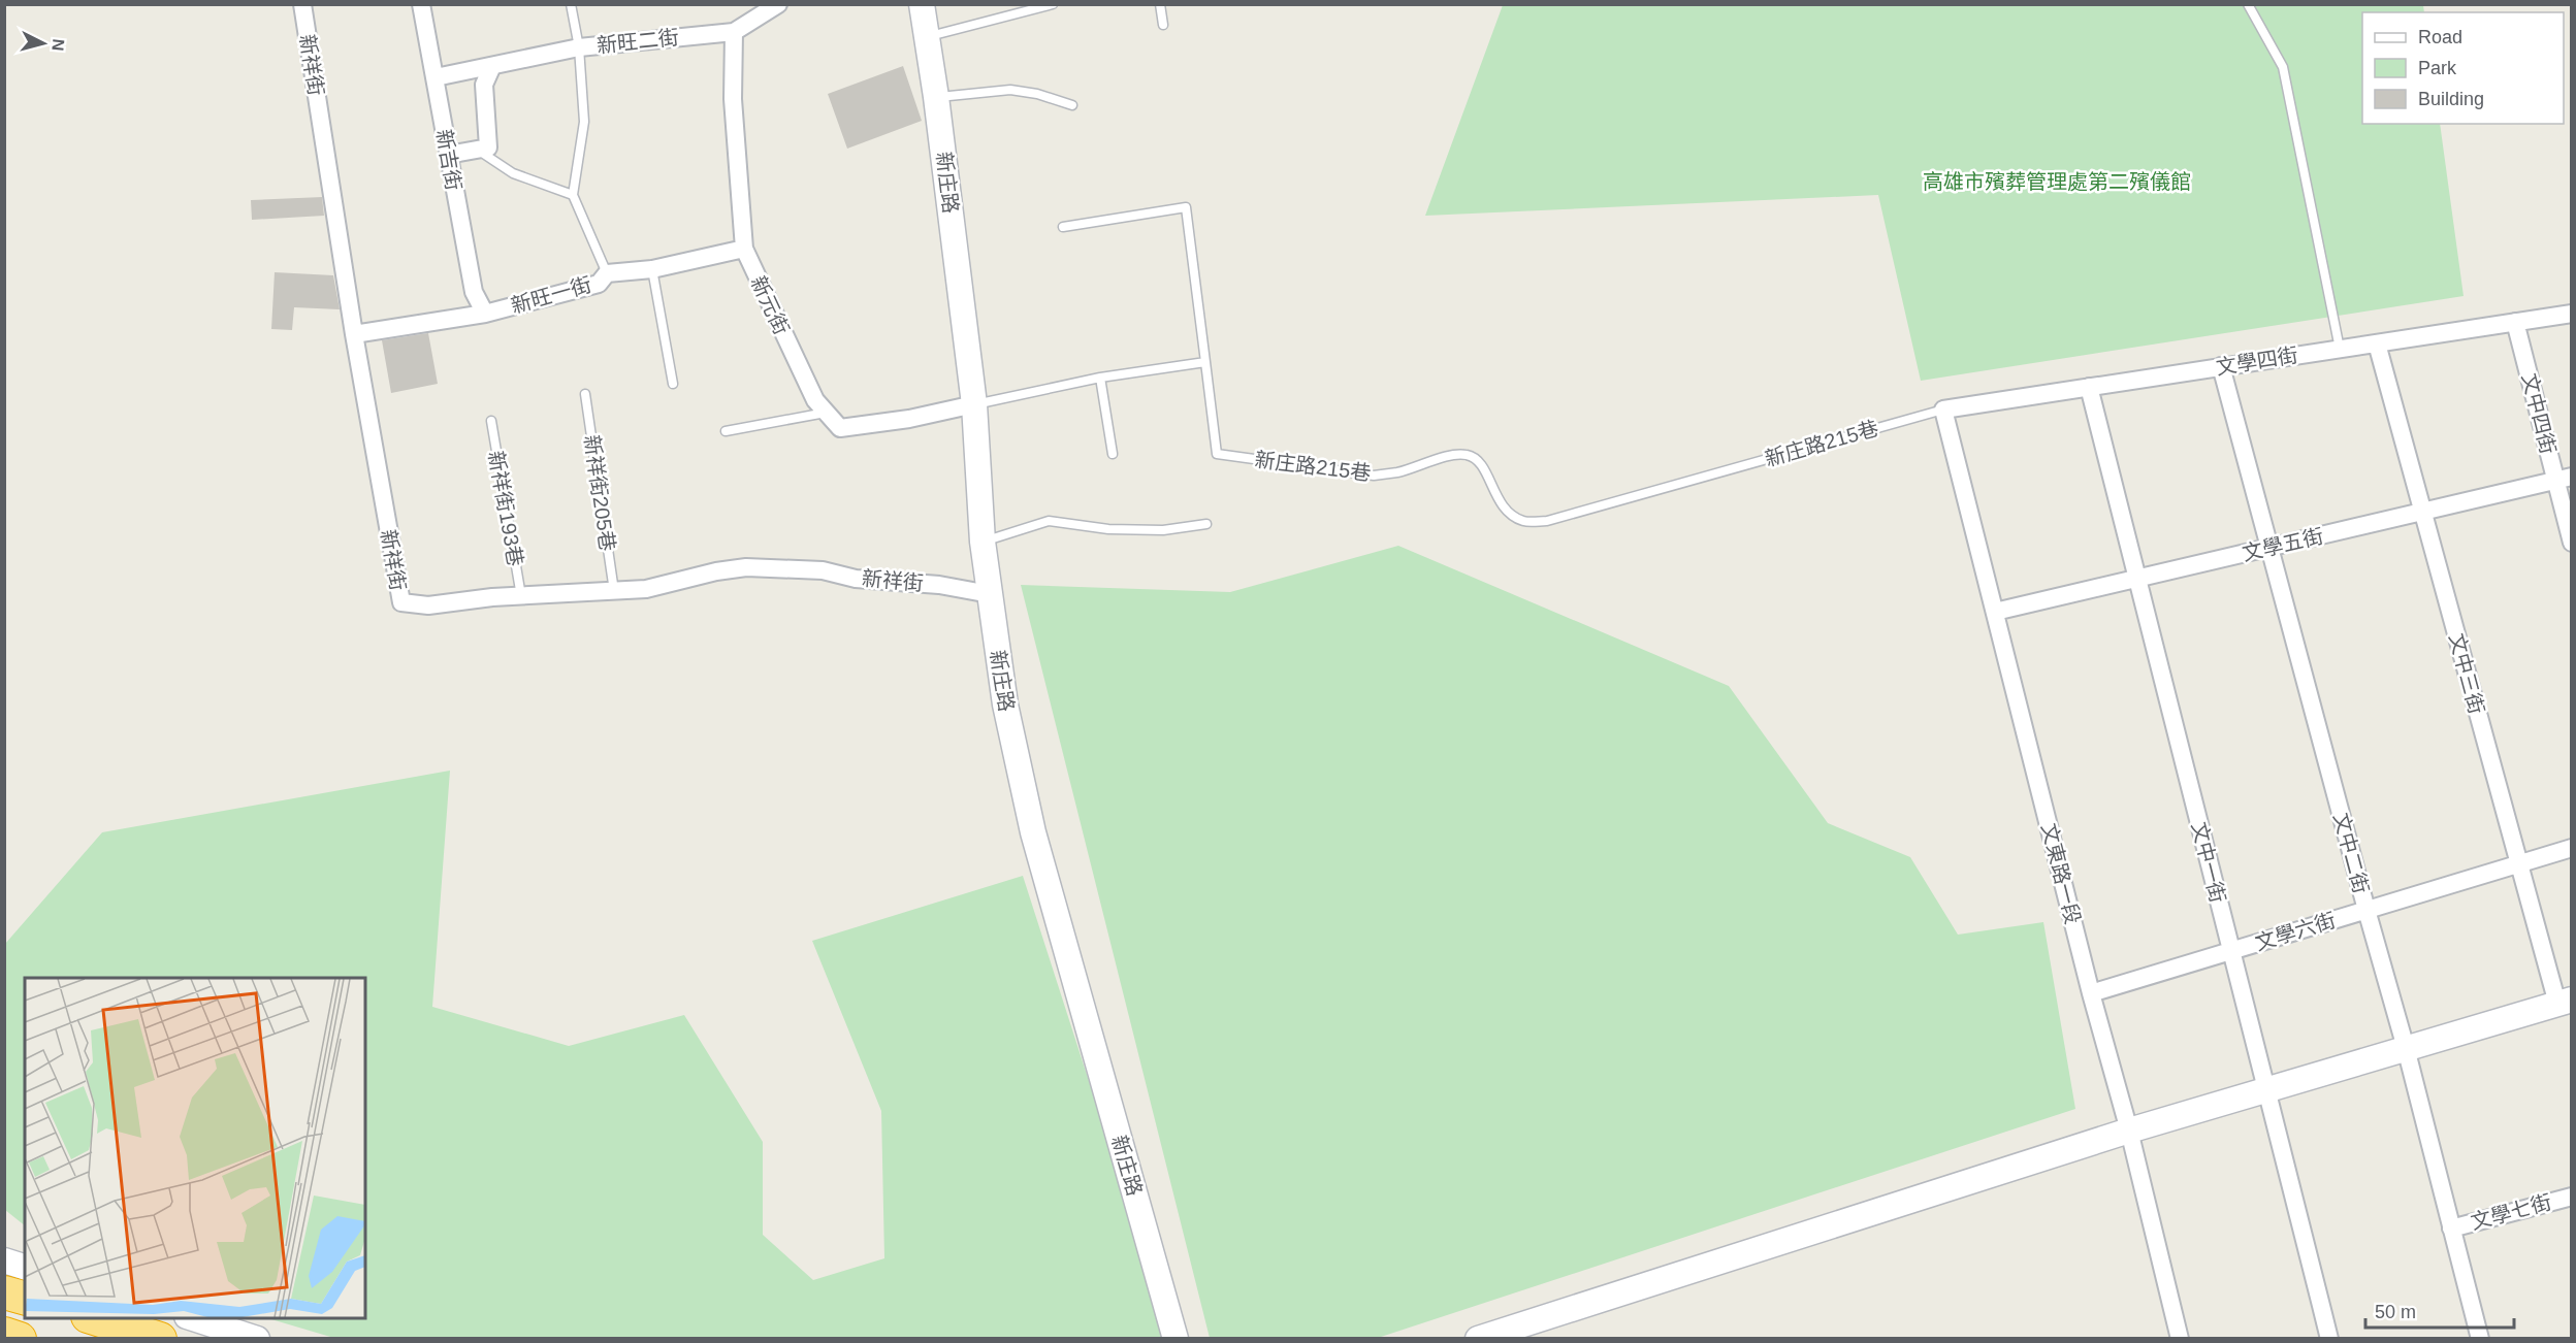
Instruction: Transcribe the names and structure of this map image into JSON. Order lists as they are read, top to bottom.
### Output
{
  "streets": {
    "street": [
      "新旺二街",
      "新祥街",
      "新吉街",
      "新庄路",
      "新旺一街",
      "新元街",
      "文學四街",
      "文中四街",
      "文學五街",
      "文中三街",
      "文中二街",
      "文中一街",
      "文東路一段",
      "文學六街",
      "文學七街"
    ],
    "lane": ["新庄路215巷", "新祥街205巷", "新祥街193巷"]
  },
  "crossings": [
    ["新旺二街", "新吉街"],
    ["新旺二街", "新元街"],
    ["新祥街", "新庄路"],
    ["新祥街", "新旺一街"],
    ["新祥街", "新祥街205巷"],
    ["新祥街", "新祥街193巷"],
    ["新吉街", "新旺一街"],
    ["新庄路", "新元街"],
    ["新旺一街", "新元街"],
    ["文學四街", "文中四街"],
    ["文學四街", "新庄路215巷"],
    ["文學四街", "文中三街"],
    ["文學四街", "文中二街"],
    ["文學四街", "文中一街"],
    ["文學四街", "文東路一段"],
    ["文中四街", "文學五街"],
    ["新庄路215巷", "文東路一段"],
    ["文學五街", "文中三街"],
    ["文學五街", "文中二街"],
    ["文學五街", "文中一街"],
    ["文學五街", "文東路一段"],
    ["文中三街", "文學六街"],
    ["文中二街", "文學六街"],
    ["文中二街", "文學七街"],
    ["文中一街", "文學六街"],
    ["文東路一段", "文學六街"]
  ],
  "parks": ["高雄市殯葬管理處第二殯儀館"],
  "legend": ["Road", "Park", "Building"],
  "scale_bar": "50 m",
  "north": "right"
}
